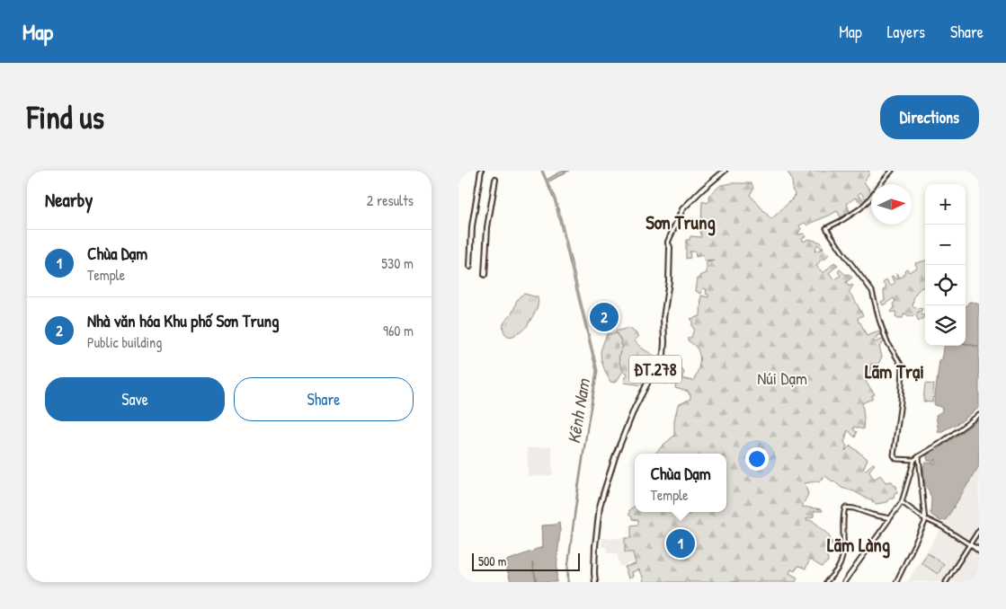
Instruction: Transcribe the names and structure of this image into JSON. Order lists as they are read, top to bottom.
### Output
{
  "streets": {
    "main road": ["ĐT.278"]
  },
  "districts": ["Sơn Trung", "Lãm Trại", "Lãm Làng"],
  "water": ["Kênh Nam"],
  "parks": ["Núi Dạm"],
  "scale_bar": "500 m",
  "north": "right",
  "page": {
    "header": "Map",
    "nav": ["Map", "Layers", "Share"],
    "buttons": [
      "Directions",
      ["Save", "Share"]
    ],
    "title": "Find us",
    "heading": ["Nearby", "2 results"],
    "map_buttons": ["+", "−"],
    "list": [
      {
        "mark": "1",
        "name": "Chùa Dạm",
        "note": "Temple",
        "value": "530 m"
      },
      {
        "mark": "2",
        "name": "Nhà văn hóa Khu phố Sơn Trung",
        "note": "Public building",
        "value": "960 m"
      }
    ],
    "pins": ["2", "1"],
    "popup": ["Chùa Dạm", "Temple"],
    "scale": "500 m"
  }
}
